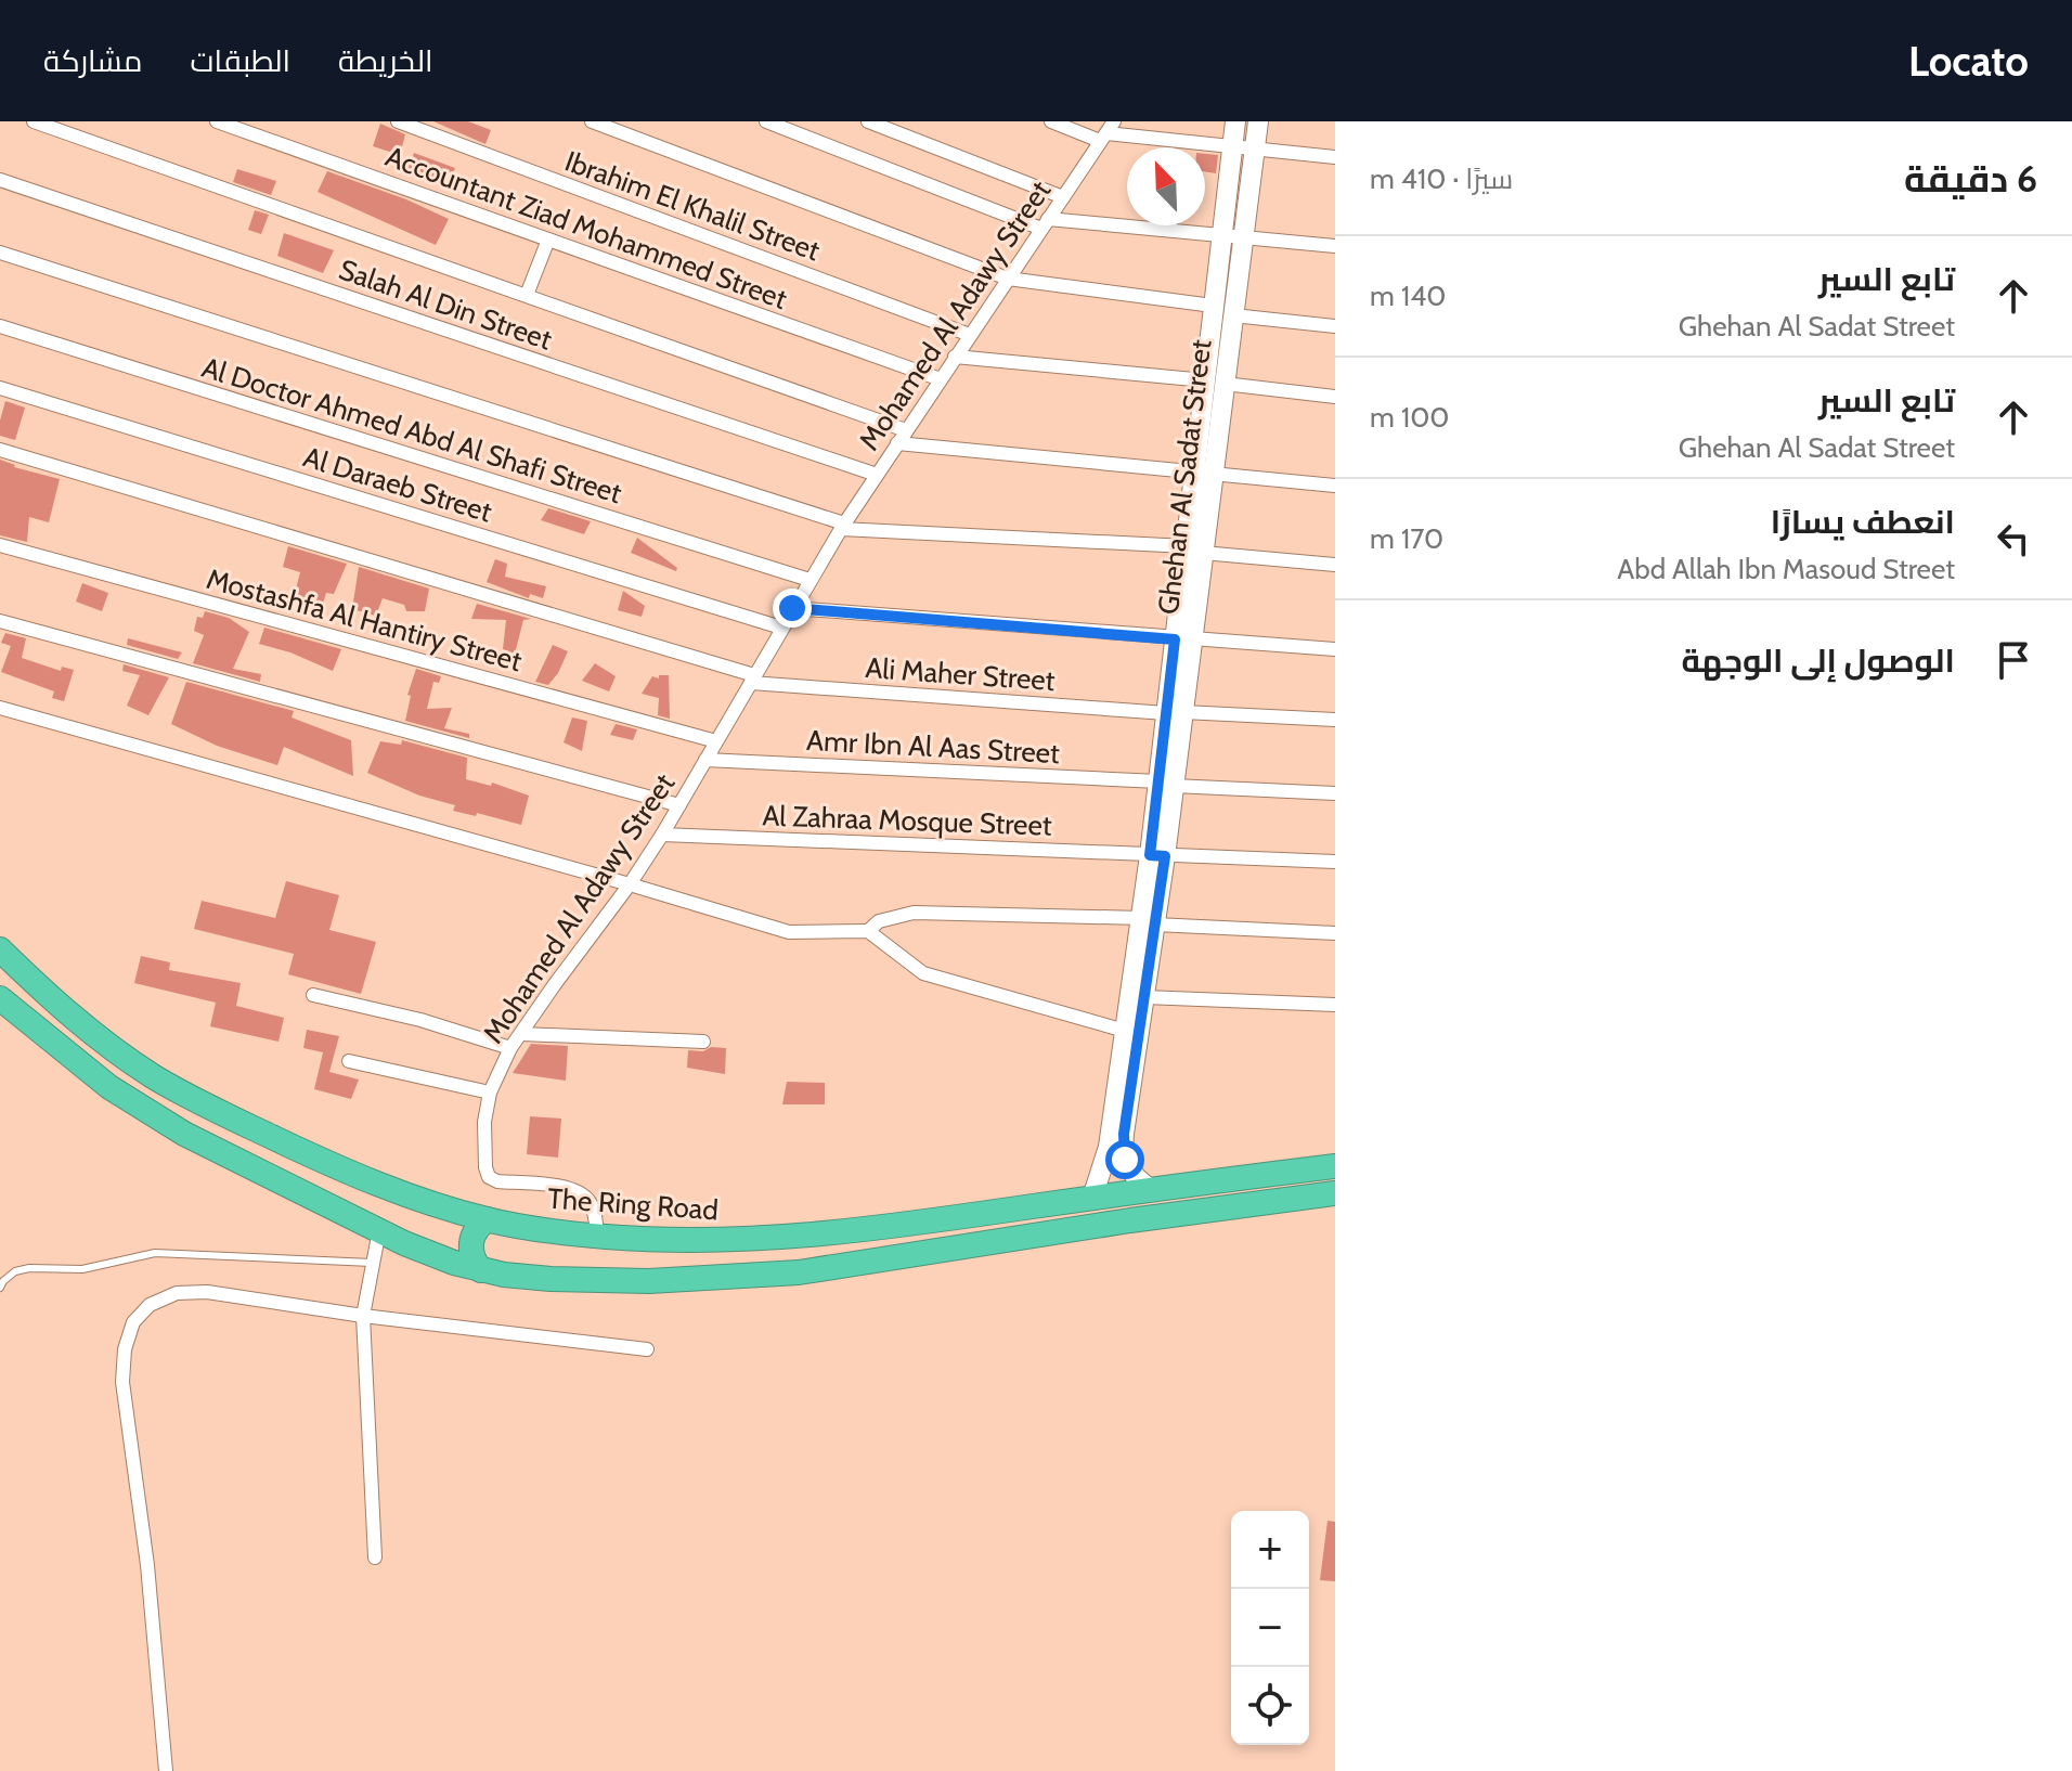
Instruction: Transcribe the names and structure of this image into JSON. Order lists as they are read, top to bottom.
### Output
{
  "streets": {
    "highway": ["The Ring Road"],
    "main road": ["Ghehan Al Sadat Street"],
    "street": [
      "Ibrahim El Khalil Street",
      "Accountant Ziad Mohammed Street",
      "Salah Al Din Street",
      "Mohamed Al Adawy Street",
      "Al Doctor Ahmed Abd Al Shafi Street",
      "Al Daraeb Street",
      "Mostashfa Al Hantiry Street",
      "Ali Maher Street",
      "Amr Ibn Al Aas Street",
      "Al Zahraa Mosque Street"
    ]
  },
  "crossings": [
    ["Ibrahim El Khalil Street", "Mohamed Al Adawy Street"],
    ["Accountant Ziad Mohammed Street", "Mohamed Al Adawy Street"],
    ["Salah Al Din Street", "Mohamed Al Adawy Street"],
    ["Mohamed Al Adawy Street", "Al Doctor Ahmed Abd Al Shafi Street"],
    ["Mohamed Al Adawy Street", "Al Daraeb Street"],
    ["Mohamed Al Adawy Street", "Mostashfa Al Hantiry Street"],
    ["Mohamed Al Adawy Street", "Ali Maher Street"],
    ["Mohamed Al Adawy Street", "Amr Ibn Al Aas Street"],
    ["Mohamed Al Adawy Street", "Al Zahraa Mosque Street"],
    ["Mohamed Al Adawy Street", "The Ring Road"],
    ["Ghehan Al Sadat Street", "Ali Maher Street"],
    ["Ghehan Al Sadat Street", "Amr Ibn Al Aas Street"],
    ["Ghehan Al Sadat Street", "Al Zahraa Mosque Street"],
    ["Ghehan Al Sadat Street", "The Ring Road"]
  ],
  "north": "top left",
  "page": {
    "header": "Locato",
    "nav": ["الخريطة", "الطبقات", "مشاركة"],
    "heading": ["6 دقيقة", "سيرًا · 410 m"],
    "list": [
      ["تابع السير", "Ghehan Al Sadat Street", "140 m"],
      ["تابع السير", "Ghehan Al Sadat Street", "100 m"],
      ["انعطف يسارًا", "Abd Allah Ibn Masoud Street", "170 m"],
      "الوصول إلى الوجهة"
    ],
    "map_buttons": ["+", "−"]
  }
}
